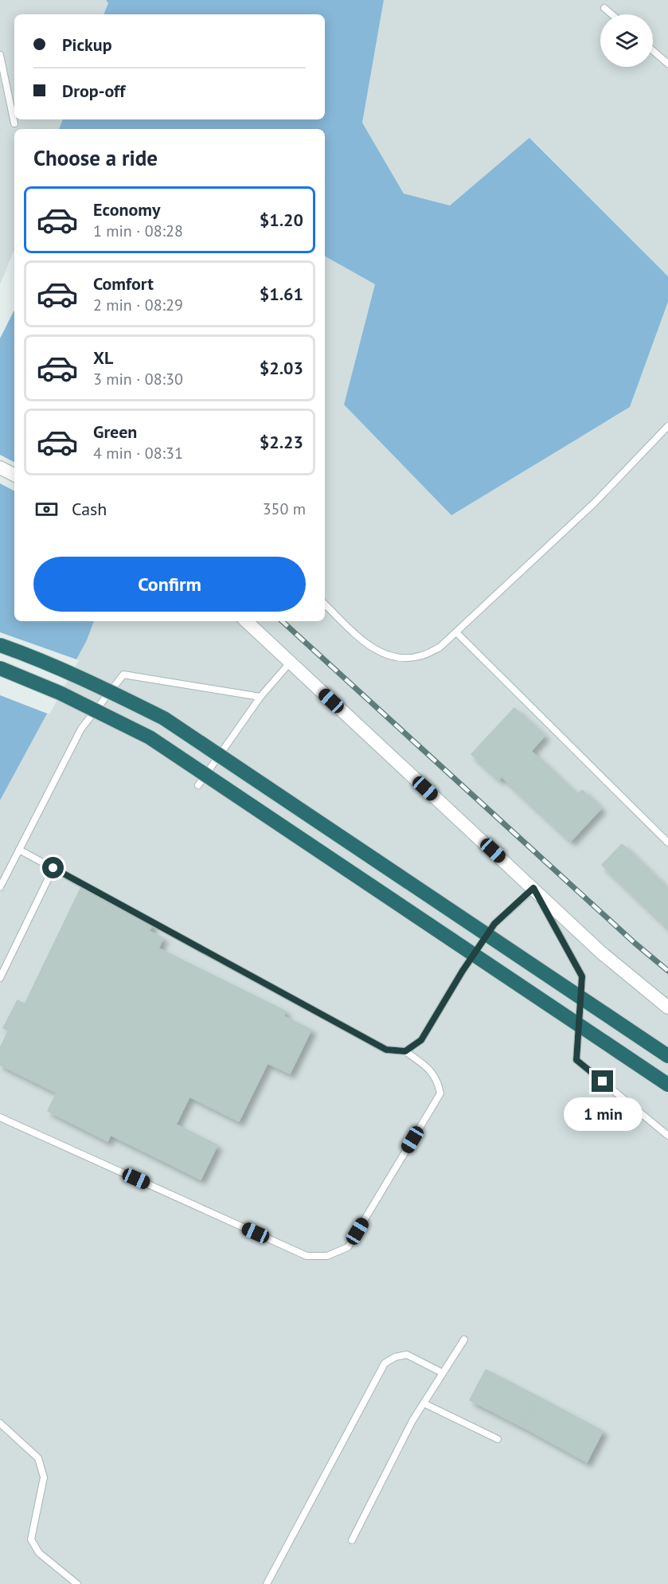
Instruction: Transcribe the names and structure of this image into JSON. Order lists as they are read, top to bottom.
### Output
{
  "page": {
    "banner": ["Pickup", "Drop-off"],
    "heading": "Choose a ride",
    "list": [
      {
        "name": "Economy",
        "note": "1 min · 08:28",
        "value": "$1.20"
      },
      {
        "name": "Comfort",
        "note": "2 min · 08:29",
        "value": "$1.61"
      },
      {
        "name": "XL",
        "note": "3 min · 08:30",
        "value": "$2.03"
      },
      {
        "name": "Green",
        "note": "4 min · 08:31",
        "value": "$2.23"
      }
    ],
    "pay": ["Cash", "350 m"],
    "buttons": "Confirm",
    "bubble": "1 min"
  }
}
